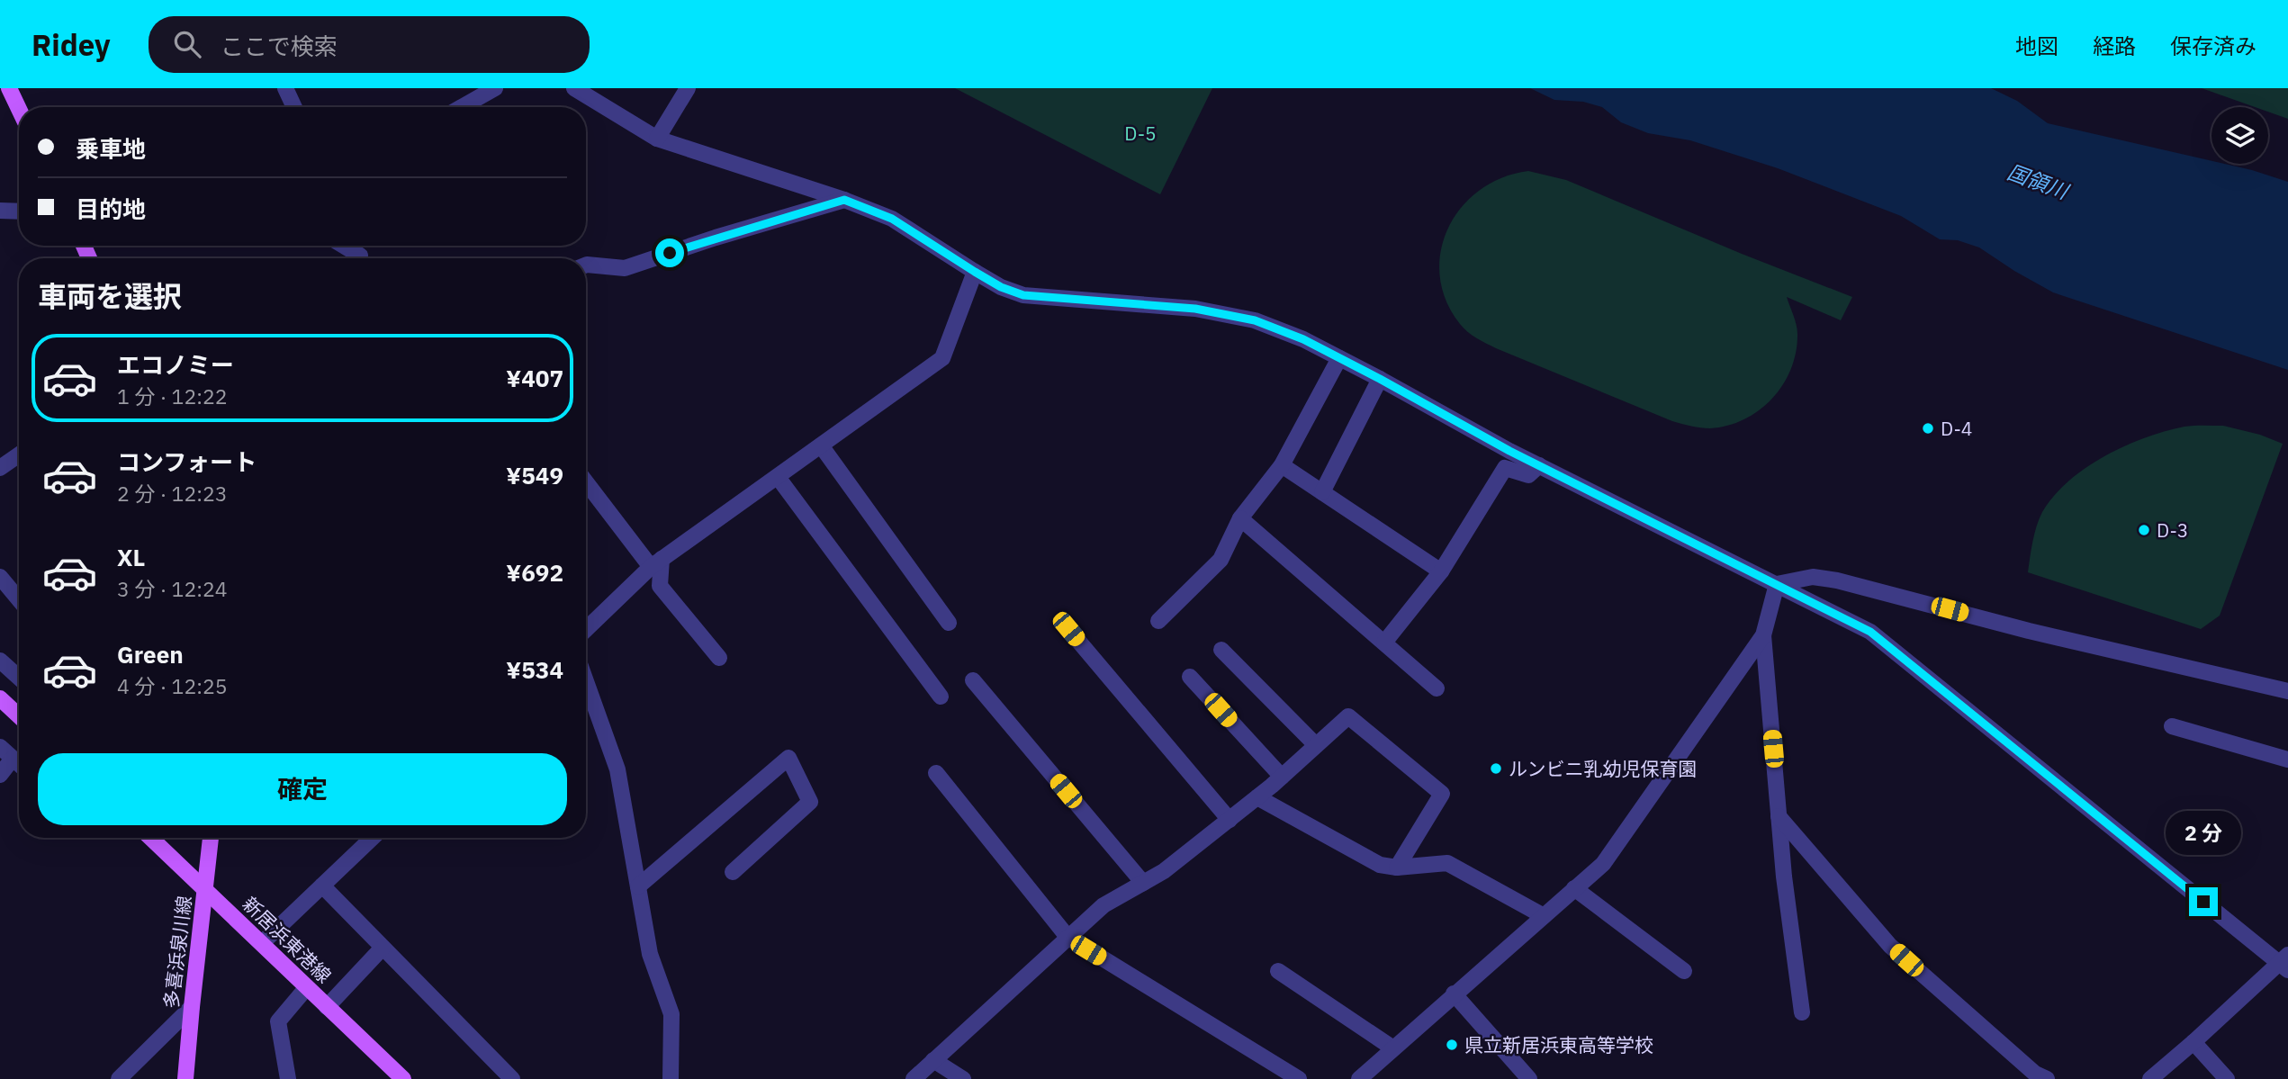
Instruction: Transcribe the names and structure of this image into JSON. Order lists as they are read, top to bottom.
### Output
{
  "streets": {
    "main road": ["新居浜東港線", "多喜浜泉川線"]
  },
  "crossings": [
    ["新居浜東港線", "多喜浜泉川線"]
  ],
  "water": ["国領川"],
  "parks": ["D-5"],
  "places": [
    "D-4",
    "D-3",
    "ルンビニ乳幼児保育園",
    "県立新居浜東高等学校"
  ],
  "page": {
    "header": "Ridey",
    "search": "ここで検索",
    "nav": ["地図", "経路", "保存済み"],
    "banner": ["乗車地", "目的地"],
    "heading": "車両を選択",
    "list": [
      {
        "name": "エコノミー",
        "note": "1 分 · 12:22",
        "value": "¥407"
      },
      {
        "name": "コンフォート",
        "note": "2 分 · 12:23",
        "value": "¥549"
      },
      {
        "name": "XL",
        "note": "3 分 · 12:24",
        "value": "¥692"
      },
      {
        "name": "Green",
        "note": "4 分 · 12:25",
        "value": "¥534"
      }
    ],
    "buttons": "確定",
    "bubble": "2 分"
  }
}
